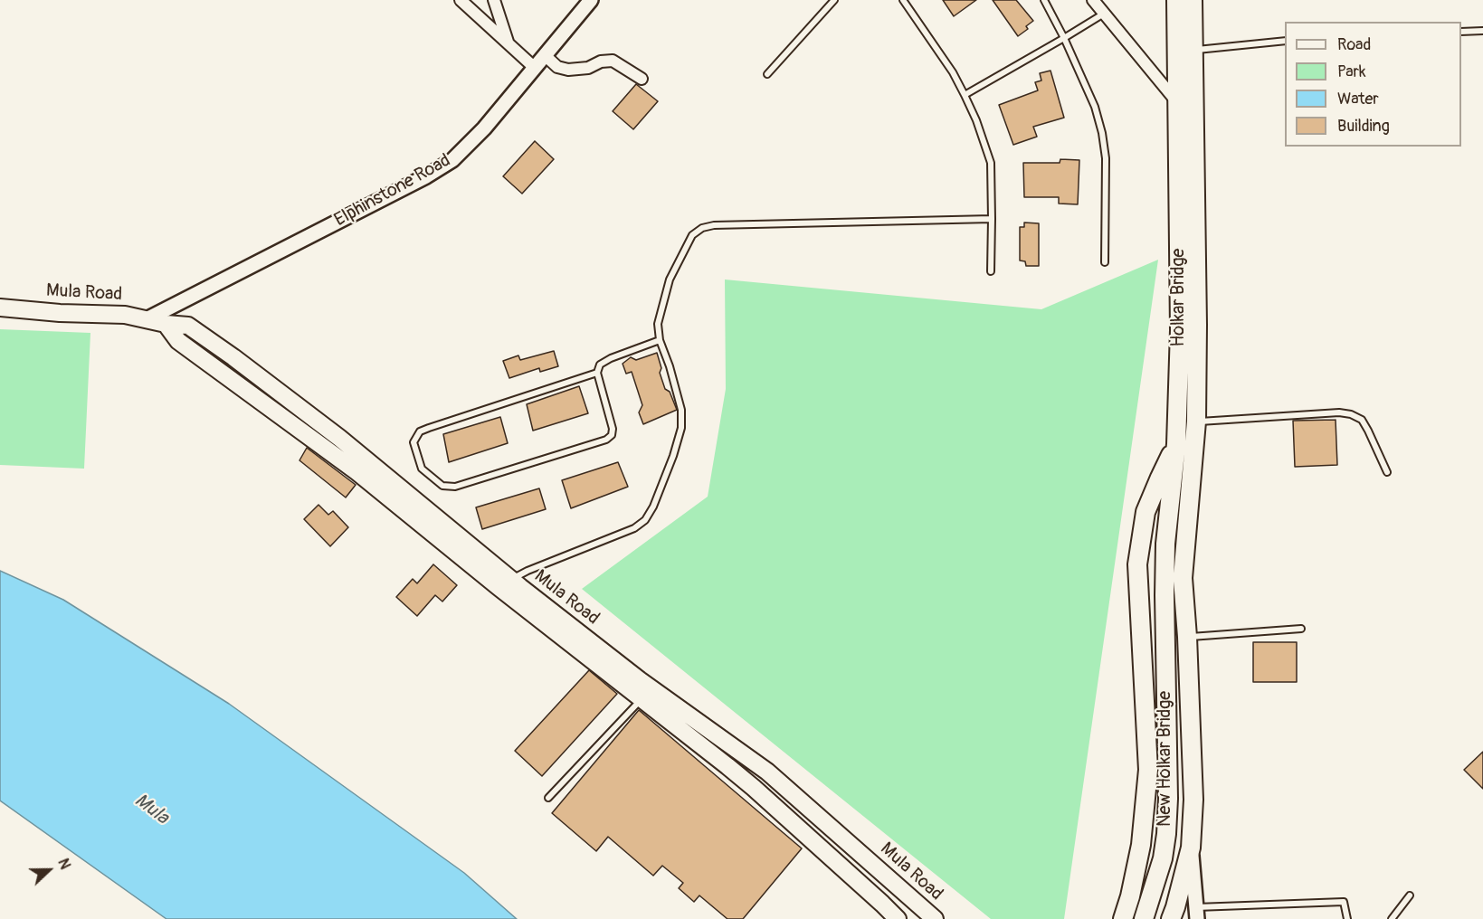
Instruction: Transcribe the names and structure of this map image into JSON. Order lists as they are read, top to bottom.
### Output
{
  "streets": {
    "main road": ["Mula Road", "Holkar Bridge", "New Holkar Bridge"],
    "street": ["Elphinstone Road"]
  },
  "crossings": [
    ["Elphinstone Road", "Mula Road"],
    ["Holkar Bridge", "New Holkar Bridge"]
  ],
  "water": ["Mula"],
  "legend": [
    "Road",
    "Park",
    "Water",
    "Building"
  ],
  "north": "right"
}
